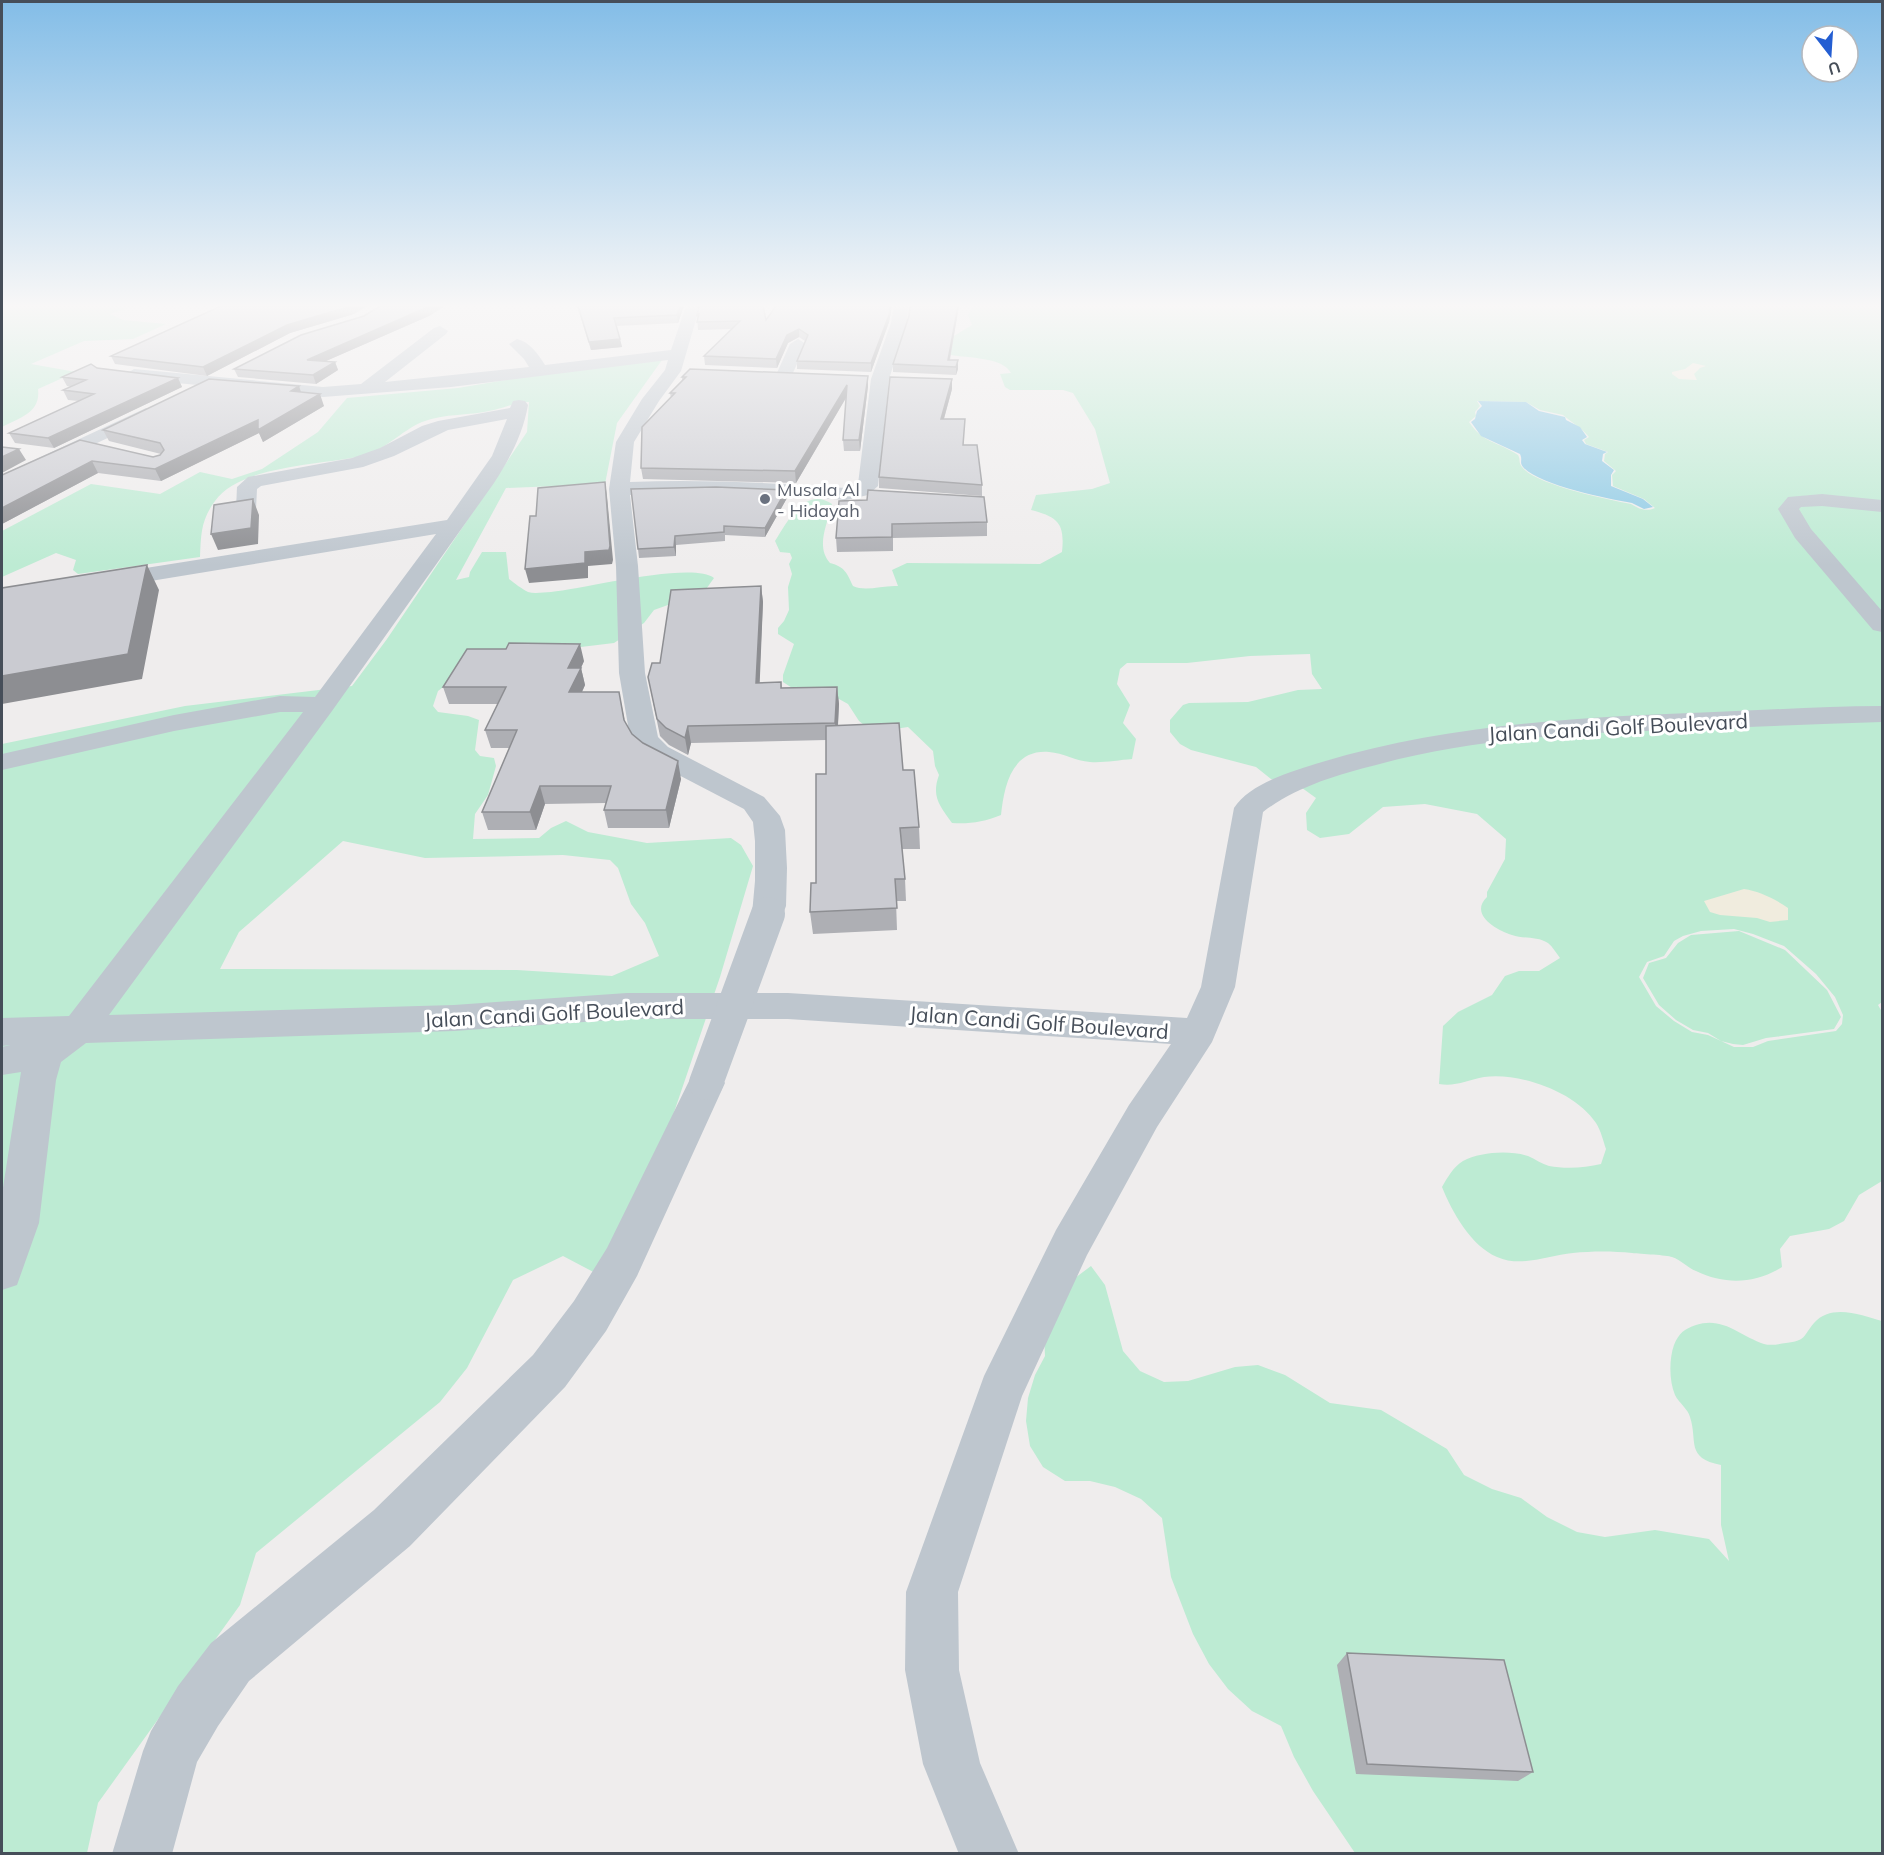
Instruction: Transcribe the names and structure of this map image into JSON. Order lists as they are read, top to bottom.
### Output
{
  "streets": {
    "street": ["Jalan Candi Golf Boulevard"]
  },
  "places": ["Musala Al - Hidayah"],
  "north": "bottom"
}
